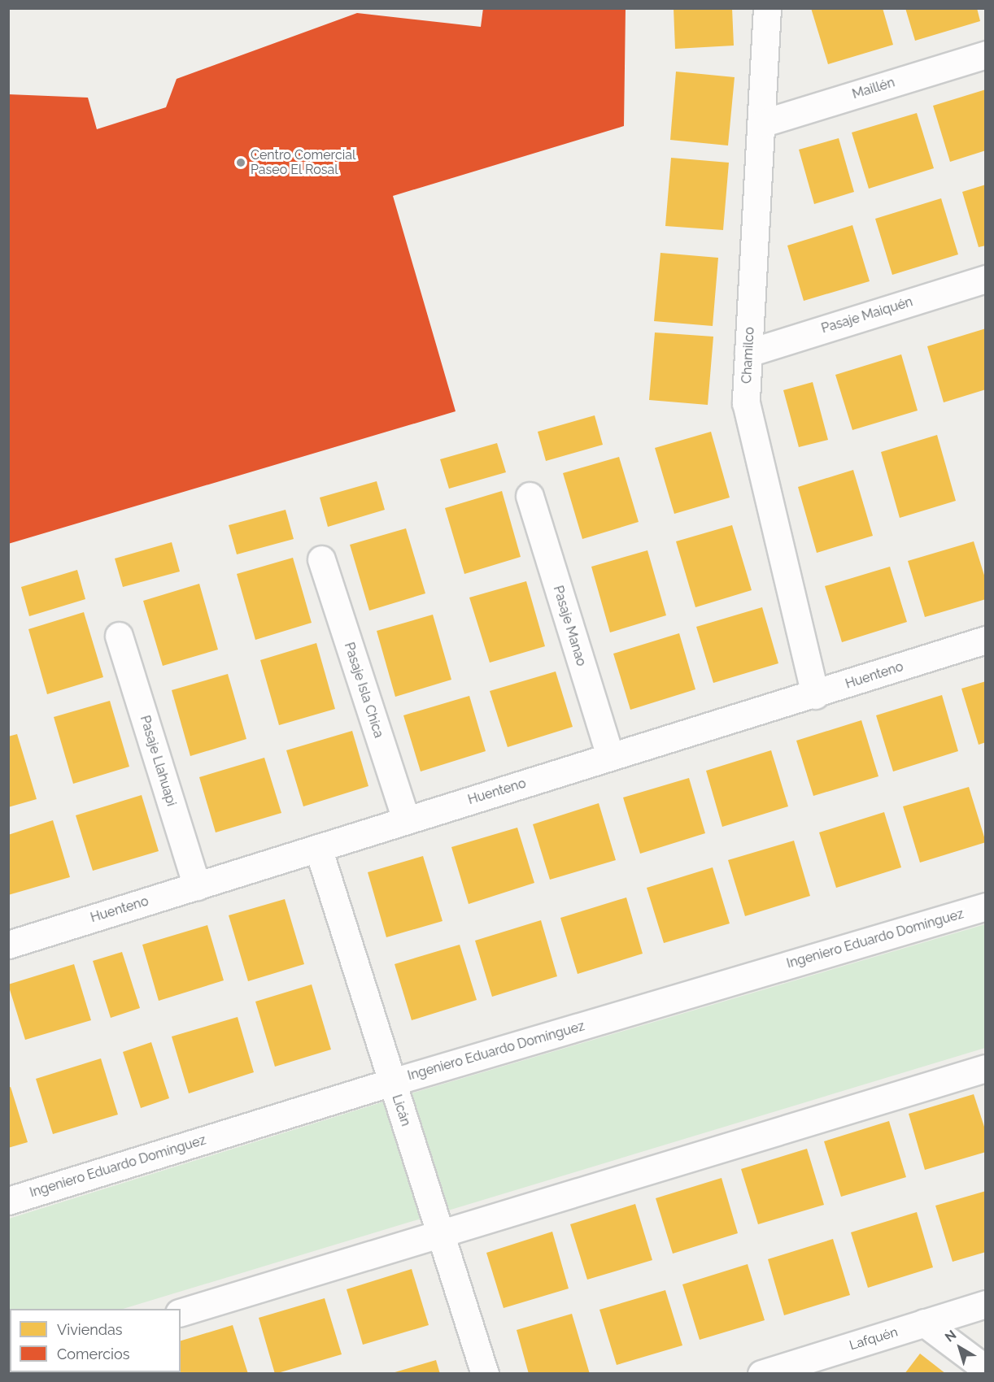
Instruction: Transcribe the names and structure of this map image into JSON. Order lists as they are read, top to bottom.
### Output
{
  "streets": {
    "street": [
      "Maillén",
      "Pasaje Maiquén",
      "Chamilco",
      "Pasaje Manao",
      "Huenteno",
      "Pasaje Isla Chica",
      "Pasaje Llahuapi",
      "Ingeniero Eduardo Domínguez",
      "Licán",
      "Lafquén"
    ]
  },
  "crossings": [
    ["Maillén", "Chamilco"],
    ["Pasaje Maiquén", "Chamilco"],
    ["Chamilco", "Huenteno"],
    ["Pasaje Manao", "Huenteno"],
    ["Huenteno", "Pasaje Isla Chica"],
    ["Huenteno", "Pasaje Llahuapi"],
    ["Huenteno", "Licán"],
    ["Ingeniero Eduardo Domínguez", "Licán"]
  ],
  "places": ["Centro Comercial Paseo El Rosal"],
  "legend": ["Viviendas", "Comercios"],
  "north": "top left"
}
